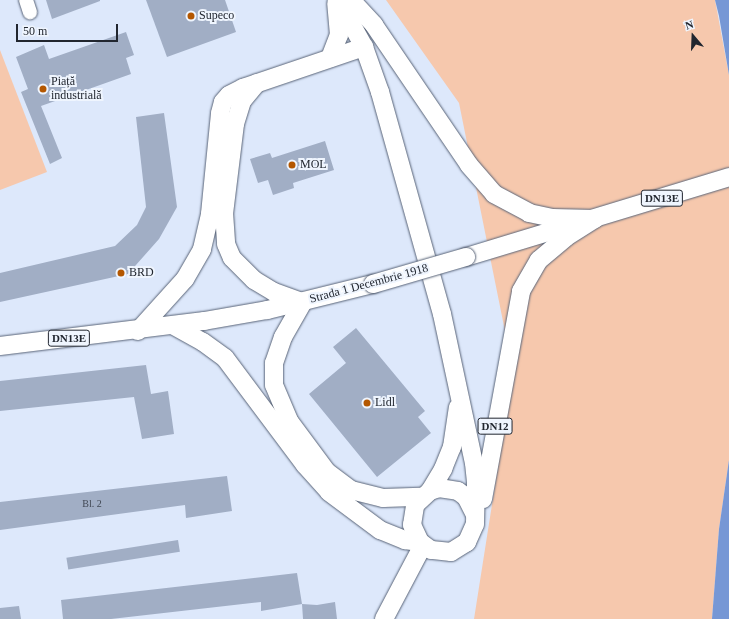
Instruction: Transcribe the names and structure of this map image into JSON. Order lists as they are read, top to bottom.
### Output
{
  "streets": {
    "main road": ["DN13E", "Strada 1 Decembrie 1918", "DN12"]
  },
  "crossings": [
    ["Strada 1 Decembrie 1918", "DN12"]
  ],
  "places": [
    "Supeco",
    "Piață industrială",
    "MOL",
    "BRD",
    "Lidl"
  ],
  "house_numbers": ["Bl. 2"],
  "scale_bar": "50 m",
  "north": "top"
}
